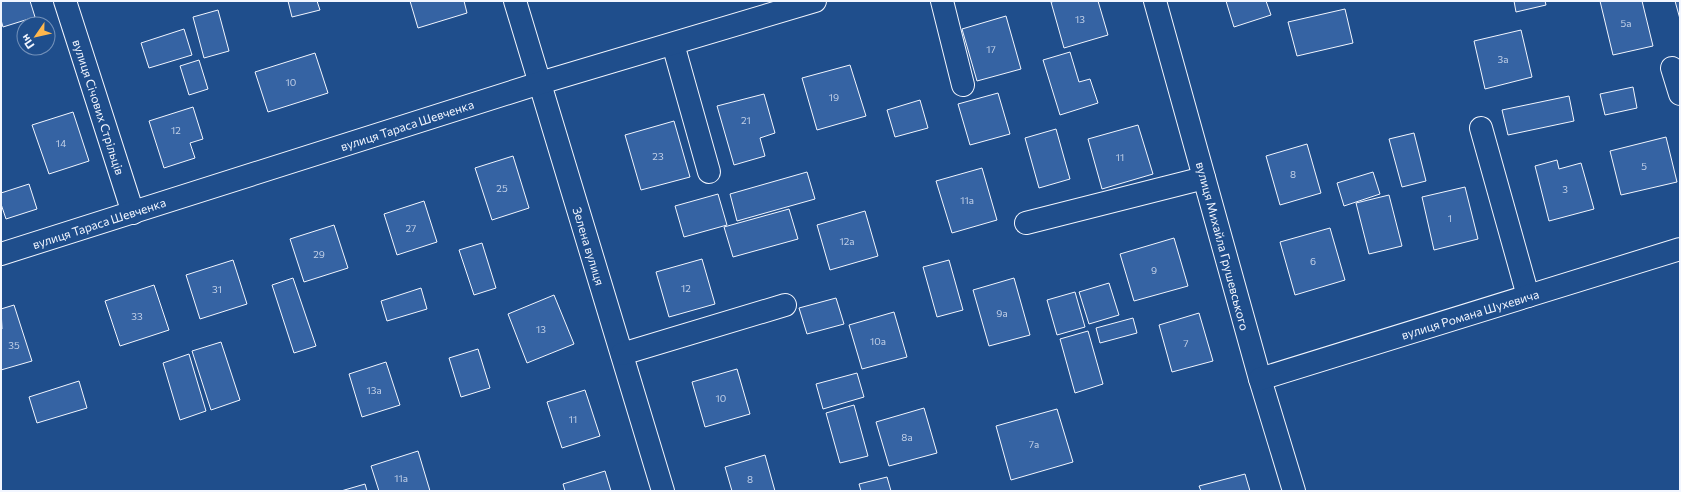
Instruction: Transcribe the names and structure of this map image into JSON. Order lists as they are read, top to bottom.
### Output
{
  "streets": {
    "street": [
      "вулиця Січових Стрільців",
      "вулиця Тараса Шевченка",
      "Зелена вулиця",
      "вулиця Михайла Грушевського",
      "вулиця Романа Шухевича"
    ]
  },
  "crossings": [
    ["вулиця Січових Стрільців", "вулиця Тараса Шевченка"],
    ["вулиця Тараса Шевченка", "Зелена вулиця"],
    ["вулиця Михайла Грушевського", "вулиця Романа Шухевича"]
  ],
  "house_numbers": [
    "13",
    "5а",
    "17",
    "3а",
    "10",
    "19",
    "21",
    "12",
    "14",
    "23",
    "11",
    "5",
    "8",
    "25",
    "3",
    "11а",
    "1",
    "27",
    "12а",
    "29",
    "6",
    "9",
    "12",
    "31",
    "9а",
    "33",
    "13",
    "10а",
    "7",
    "35",
    "13а",
    "10",
    "11",
    "8а",
    "7а",
    "11а",
    "8"
  ],
  "north": "bottom left"
}
